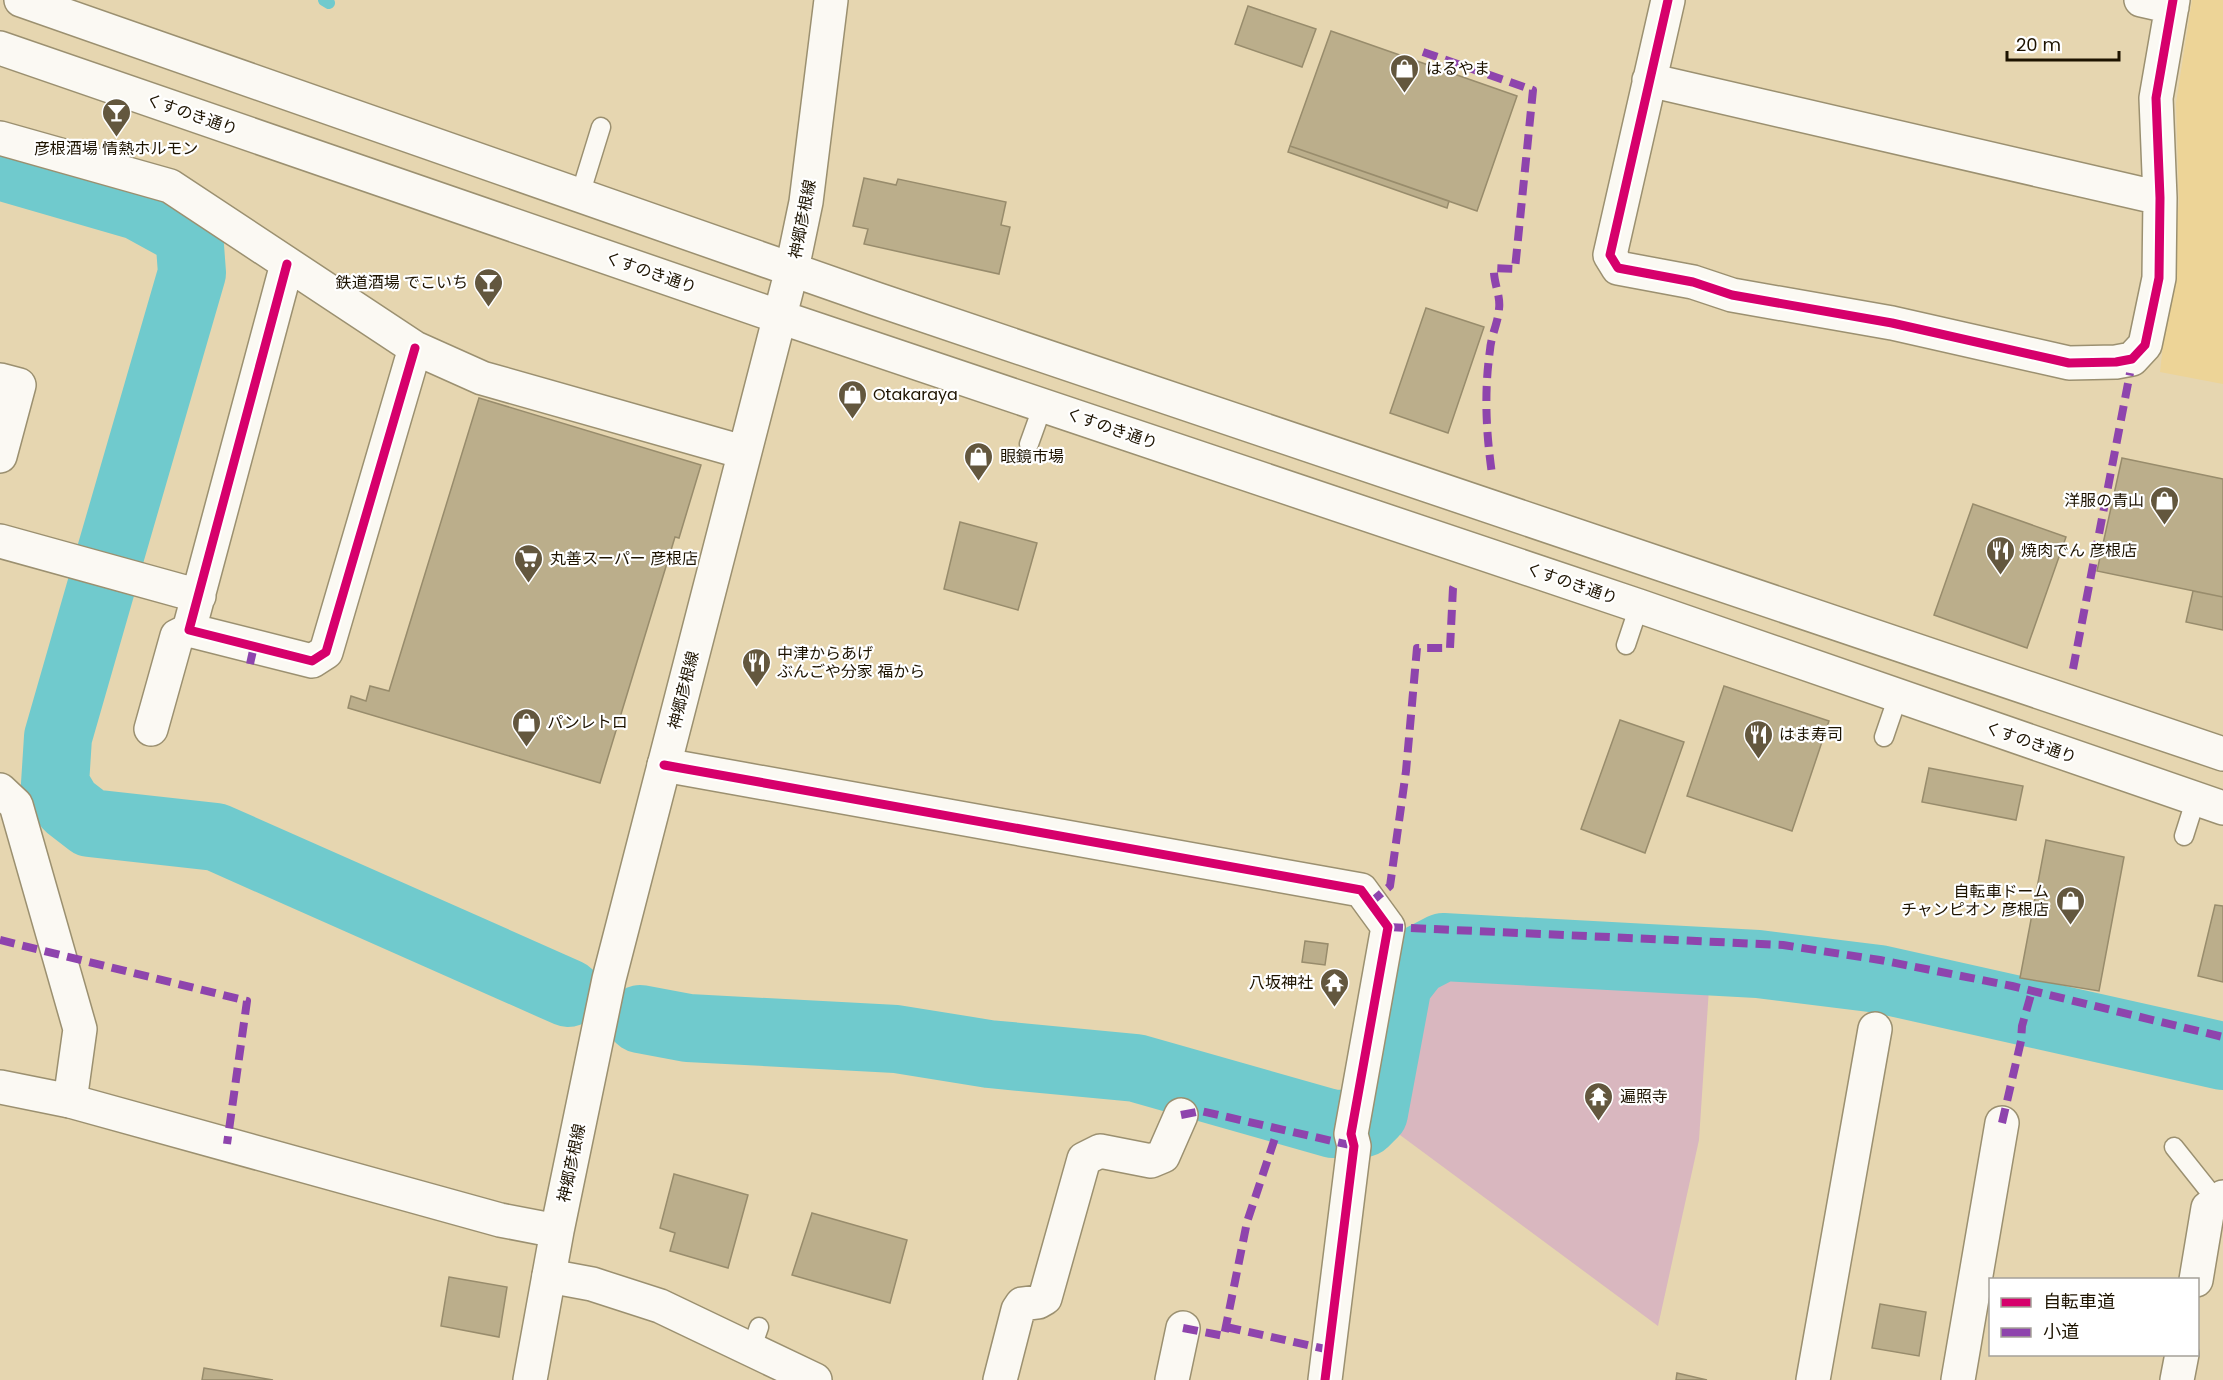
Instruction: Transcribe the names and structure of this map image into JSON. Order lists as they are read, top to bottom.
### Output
{
  "streets": {
    "street": ["くすのき通り", "神郷彦根線"]
  },
  "crossings": [
    ["くすのき通り", "神郷彦根線"]
  ],
  "places": {
    "shop": [
      "はるやま",
      "Otakaraya",
      "眼鏡市場",
      "洋服の青山",
      "パンレトロ",
      "自転車ドーム チャンピオン 彦根店"
    ],
    "bar": ["彦根酒場 情熱ホルモン", "鉄道酒場 でこいち"],
    "restaurant": ["焼肉でん 彦根店", "中津からあげ ぶんごや分家 福から", "はま寿司"],
    "supermarket": ["丸善スーパー 彦根店"],
    "temple": ["八坂神社", "遍照寺"]
  },
  "legend": ["自転車道", "小道"],
  "scale_bar": "20 m"
}
